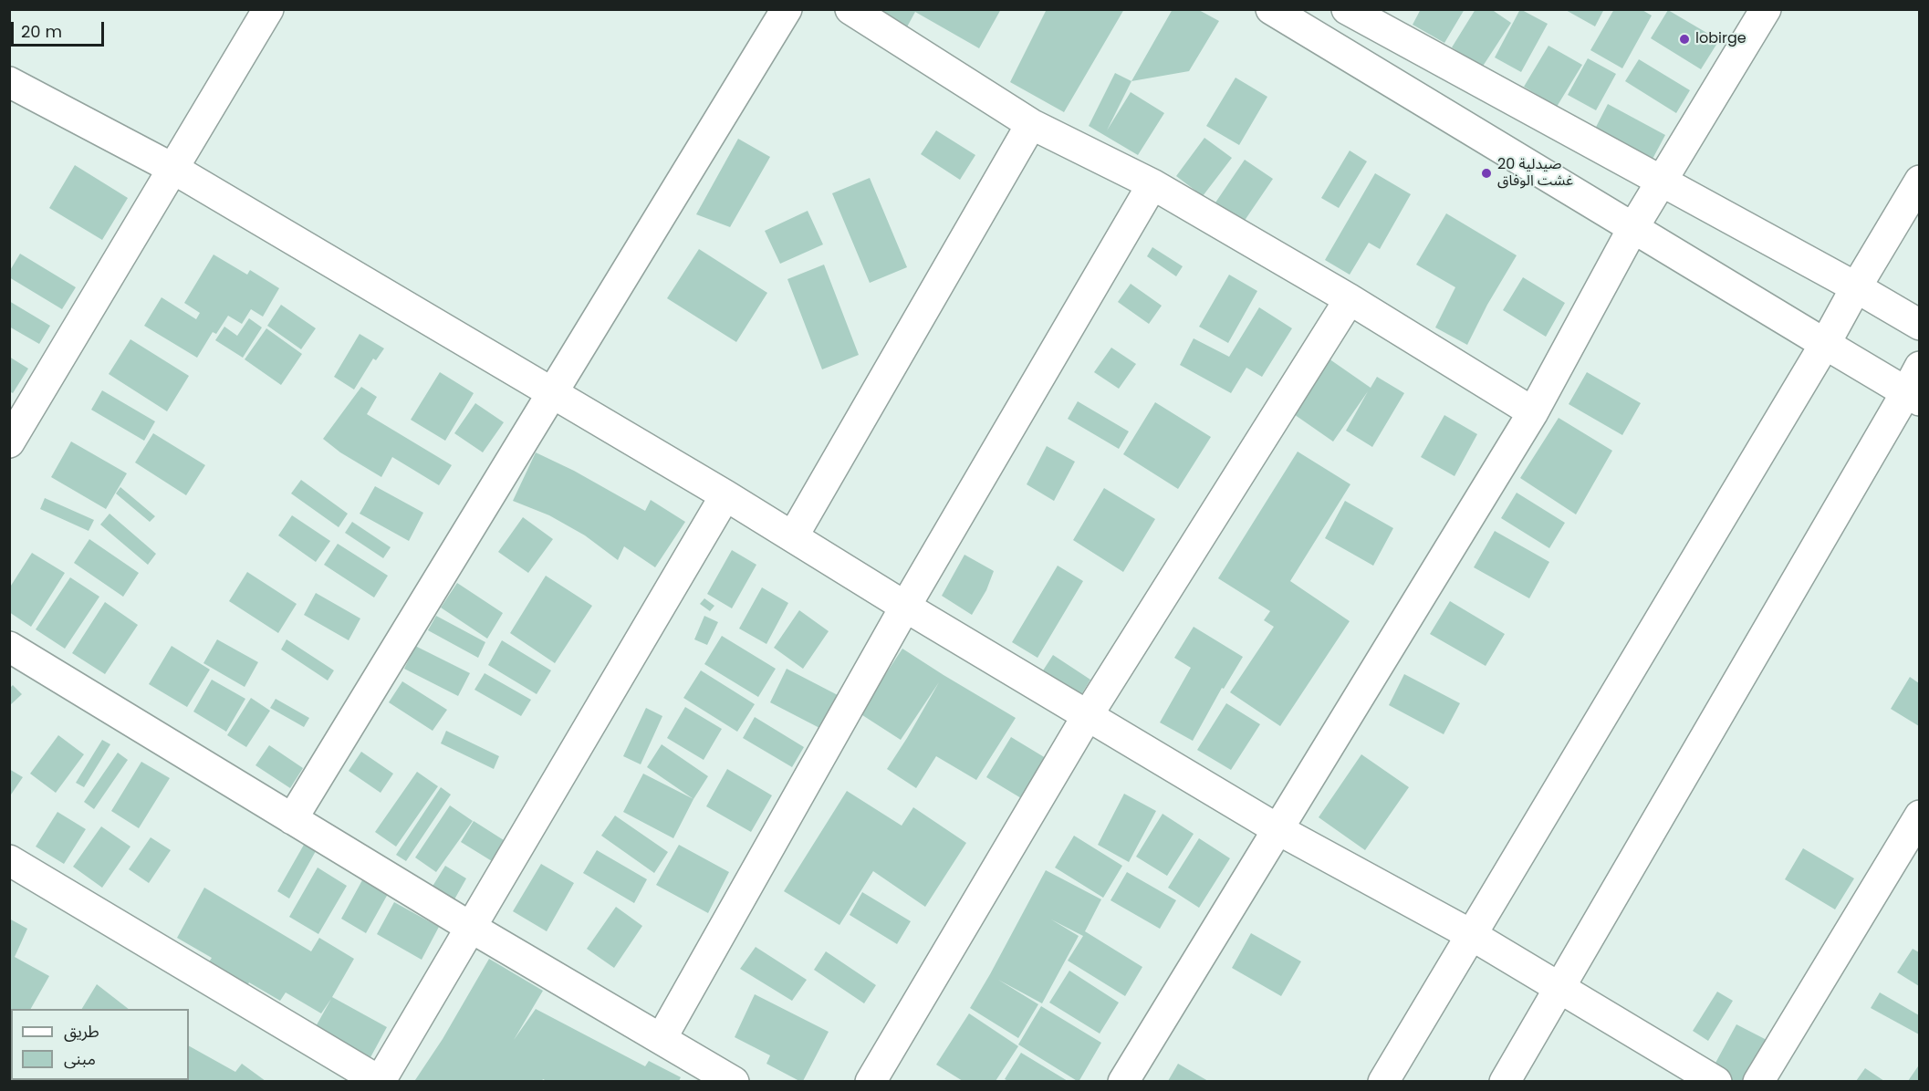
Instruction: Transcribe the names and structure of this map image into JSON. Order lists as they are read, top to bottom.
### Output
{
  "places": ["lobirge", "صيدلية 20 غشت الوفاق"],
  "legend": ["طريق", "مبنى"],
  "scale_bar": "20 m"
}
